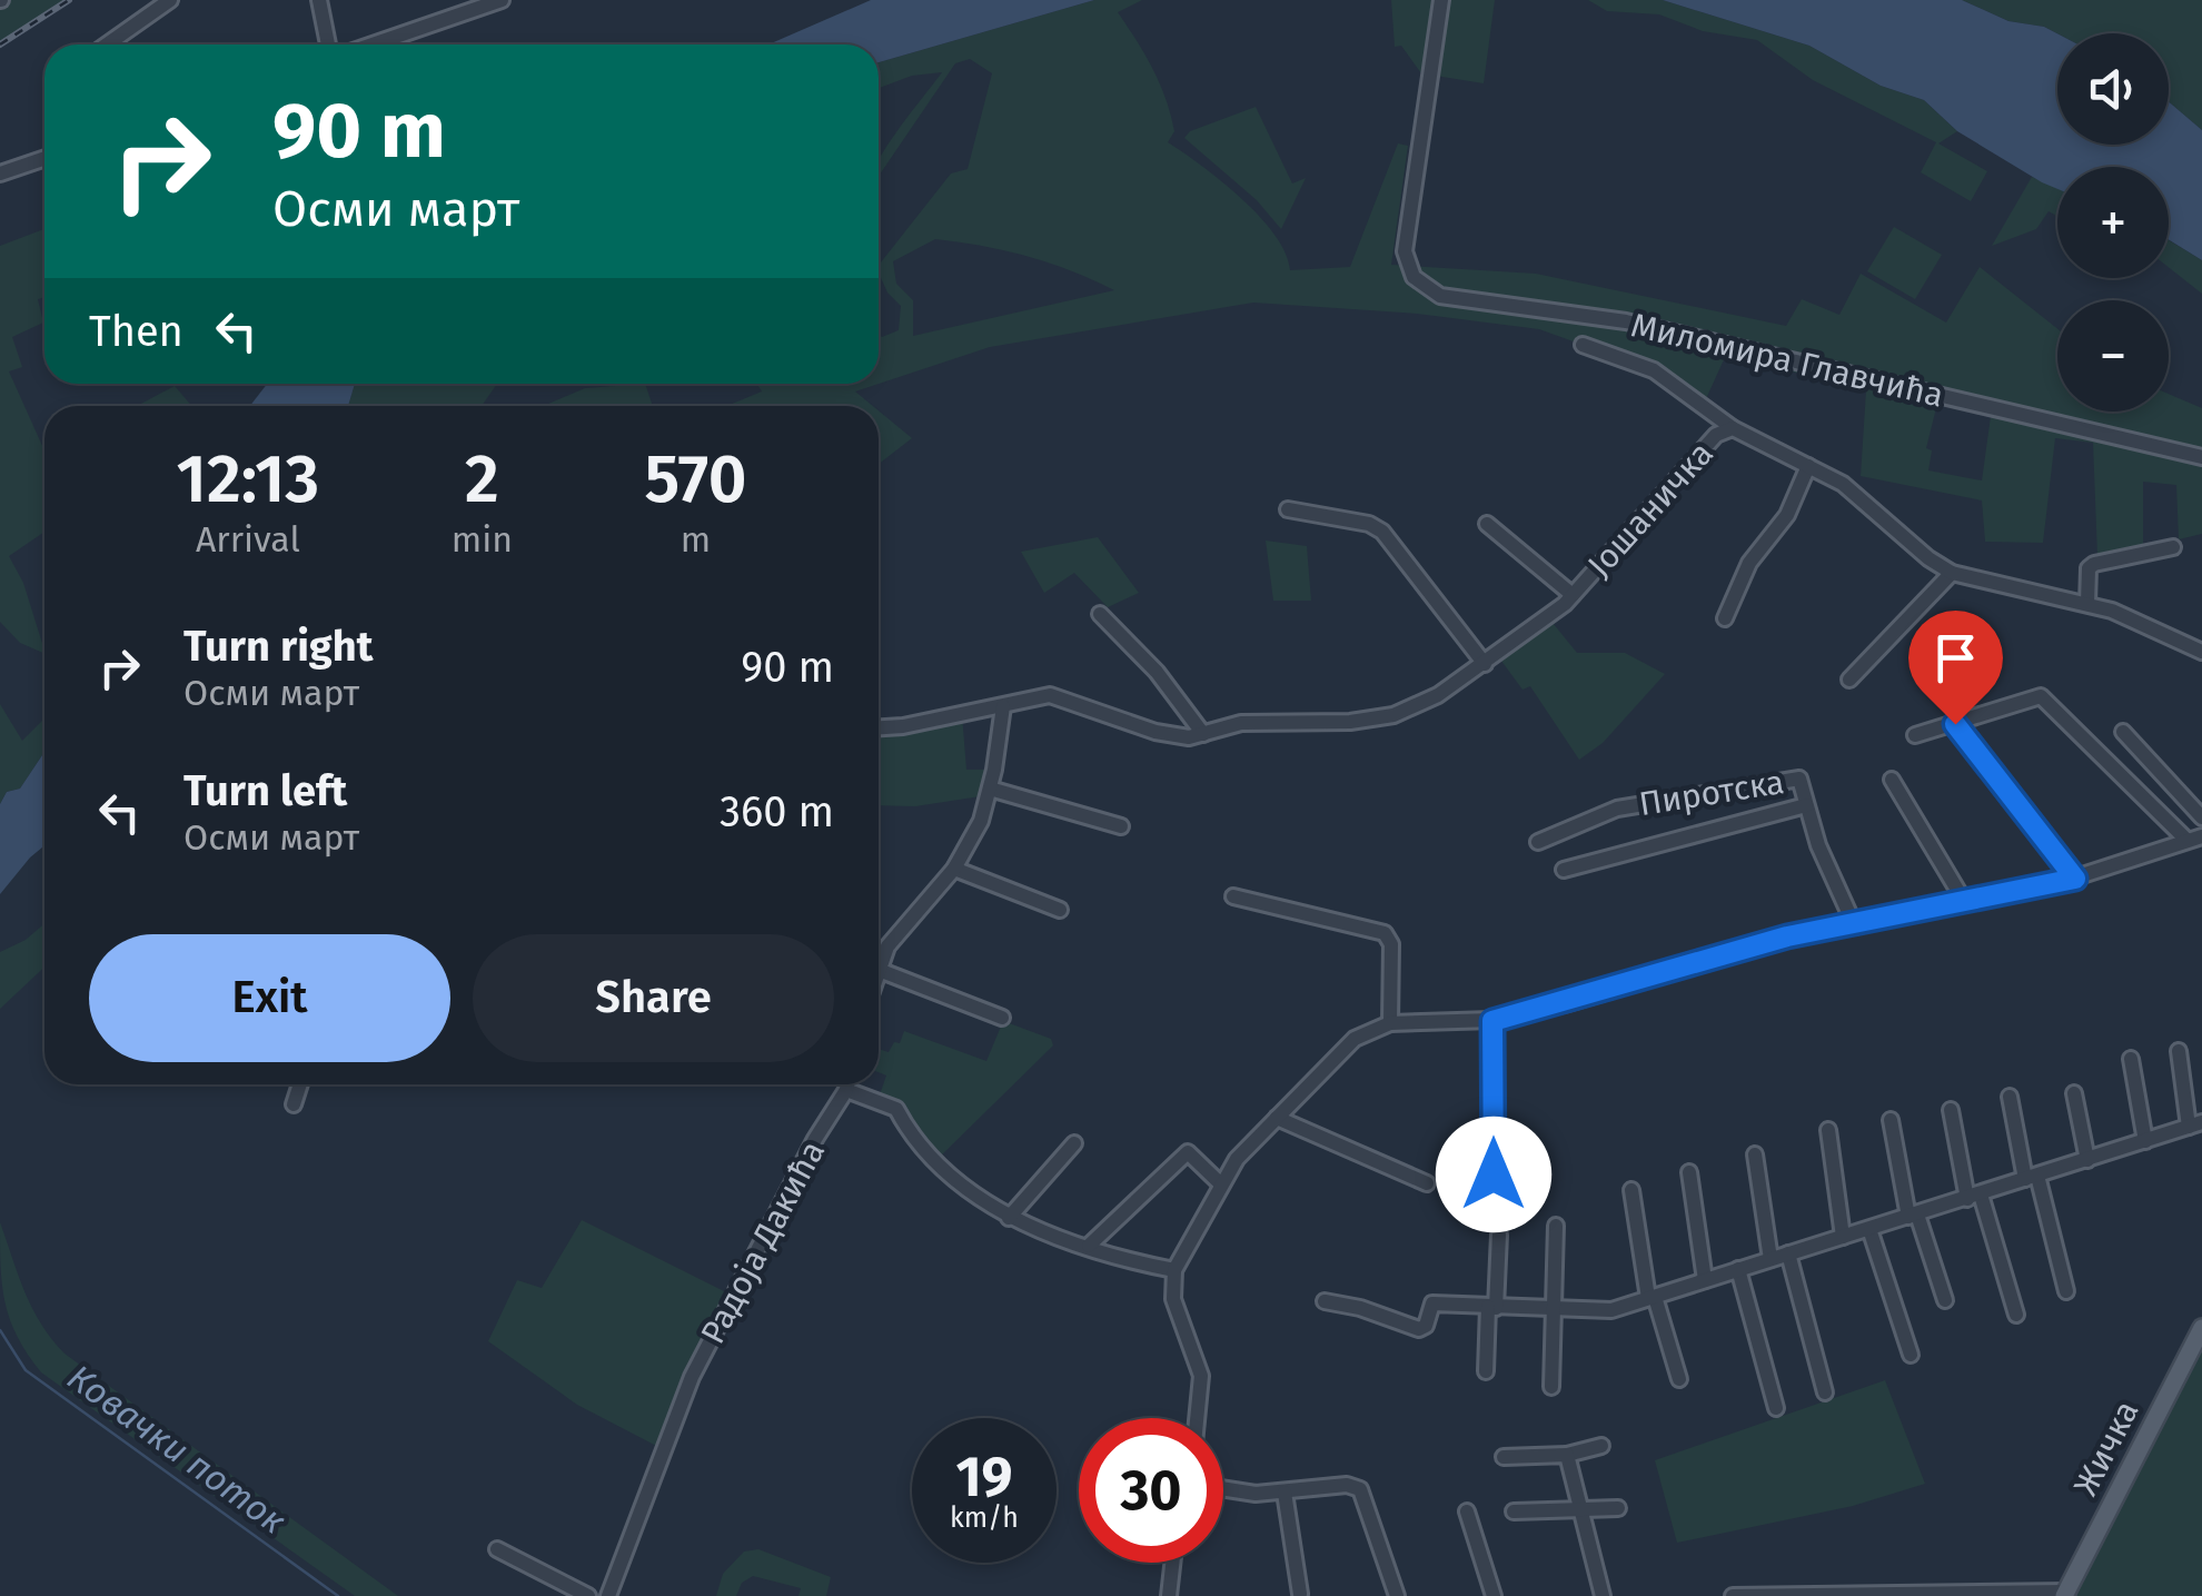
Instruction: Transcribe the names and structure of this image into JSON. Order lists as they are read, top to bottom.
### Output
{
  "streets": {
    "main road": ["Жичка"],
    "street": [
      "Миломира Главчића",
      "Јошаничка",
      "Пиротска",
      "Радоја Дакића"
    ]
  },
  "water": ["Ковачки поток"],
  "page": {
    "map_buttons": ["+", "−"],
    "turn": ["90 m", "Осми март"],
    "then": "Then",
    "eta": [
      "12:13",
      "Arrival",
      "2",
      "min",
      "570",
      "m"
    ],
    "list": [
      {
        "name": "Turn right",
        "note": "Осми март",
        "value": "90 m"
      },
      {
        "name": "Turn left",
        "note": "Осми март",
        "value": "360 m"
      }
    ],
    "buttons": ["Exit", "Share"],
    "speed": "19 km/h",
    "limit": "30"
  }
}
